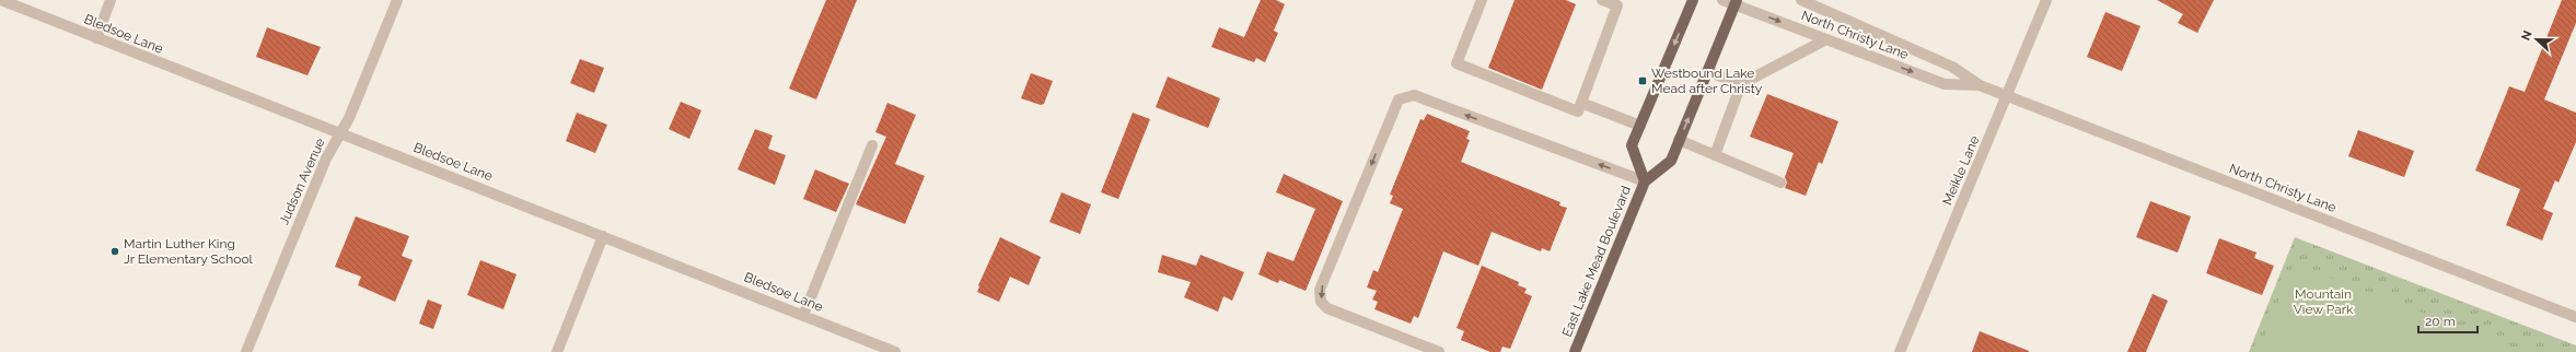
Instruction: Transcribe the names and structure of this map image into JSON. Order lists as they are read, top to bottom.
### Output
{
  "streets": {
    "main road": ["East Lake Mead Boulevard"],
    "street": [
      "Bledsoe Lane",
      "North Christy Lane",
      "Meikle Lane",
      "Judson Avenue"
    ]
  },
  "crossings": [
    ["Bledsoe Lane", "Judson Avenue"],
    ["North Christy Lane", "Meikle Lane"],
    ["North Christy Lane", "East Lake Mead Boulevard"]
  ],
  "parks": ["Mountain View Park"],
  "places": {
    "transit": ["Westbound Lake Mead after Christy"],
    "other": ["Martin Luther King Jr Elementary School"]
  },
  "scale_bar": "20 m",
  "north": "left"
}
